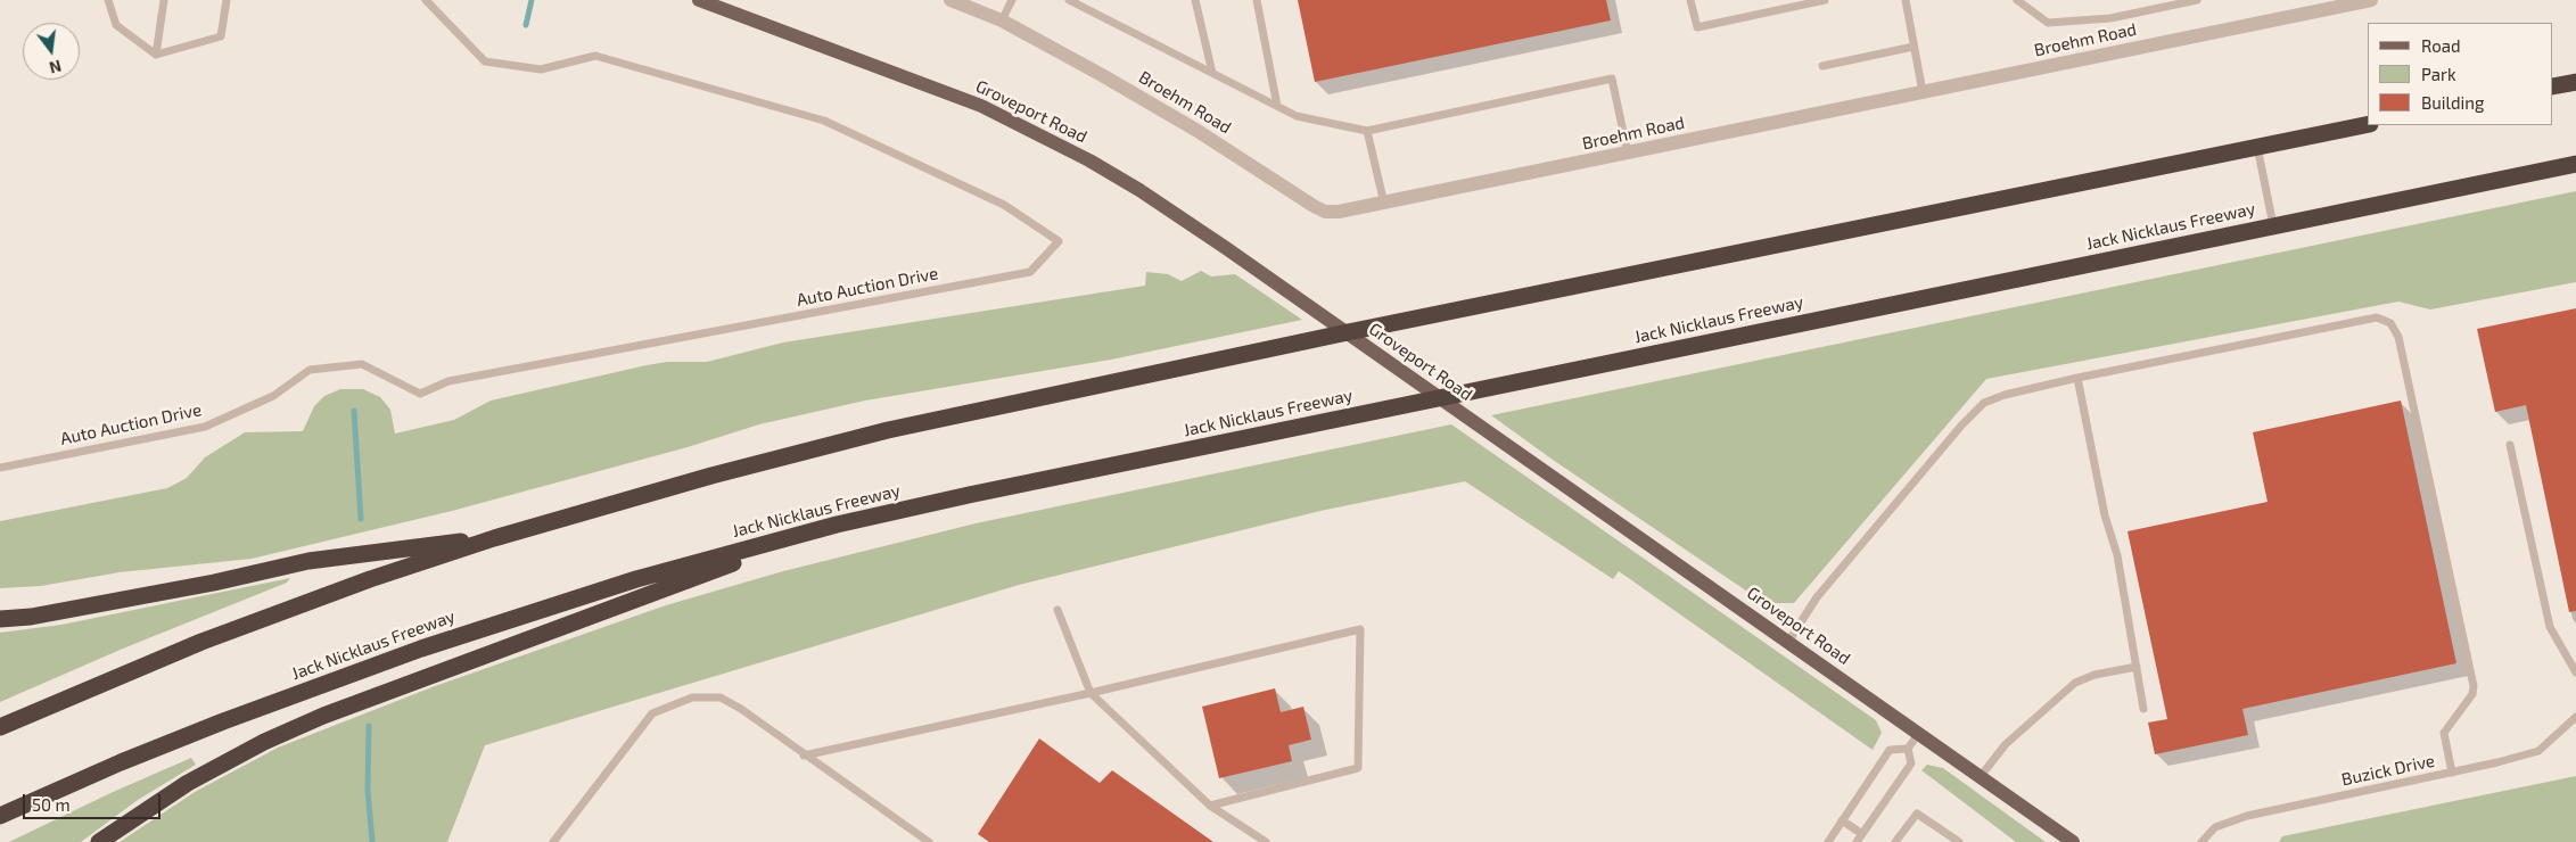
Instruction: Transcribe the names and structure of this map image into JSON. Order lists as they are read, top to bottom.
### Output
{
  "streets": {
    "highway": ["Jack Nicklaus Freeway"],
    "main road": ["Groveport Road"],
    "street": ["Broehm Road"],
    "lane": ["Auto Auction Drive", "Buzick Drive"]
  },
  "legend": ["Road", "Park", "Building"],
  "scale_bar": "50 m",
  "north": "bottom"
}
